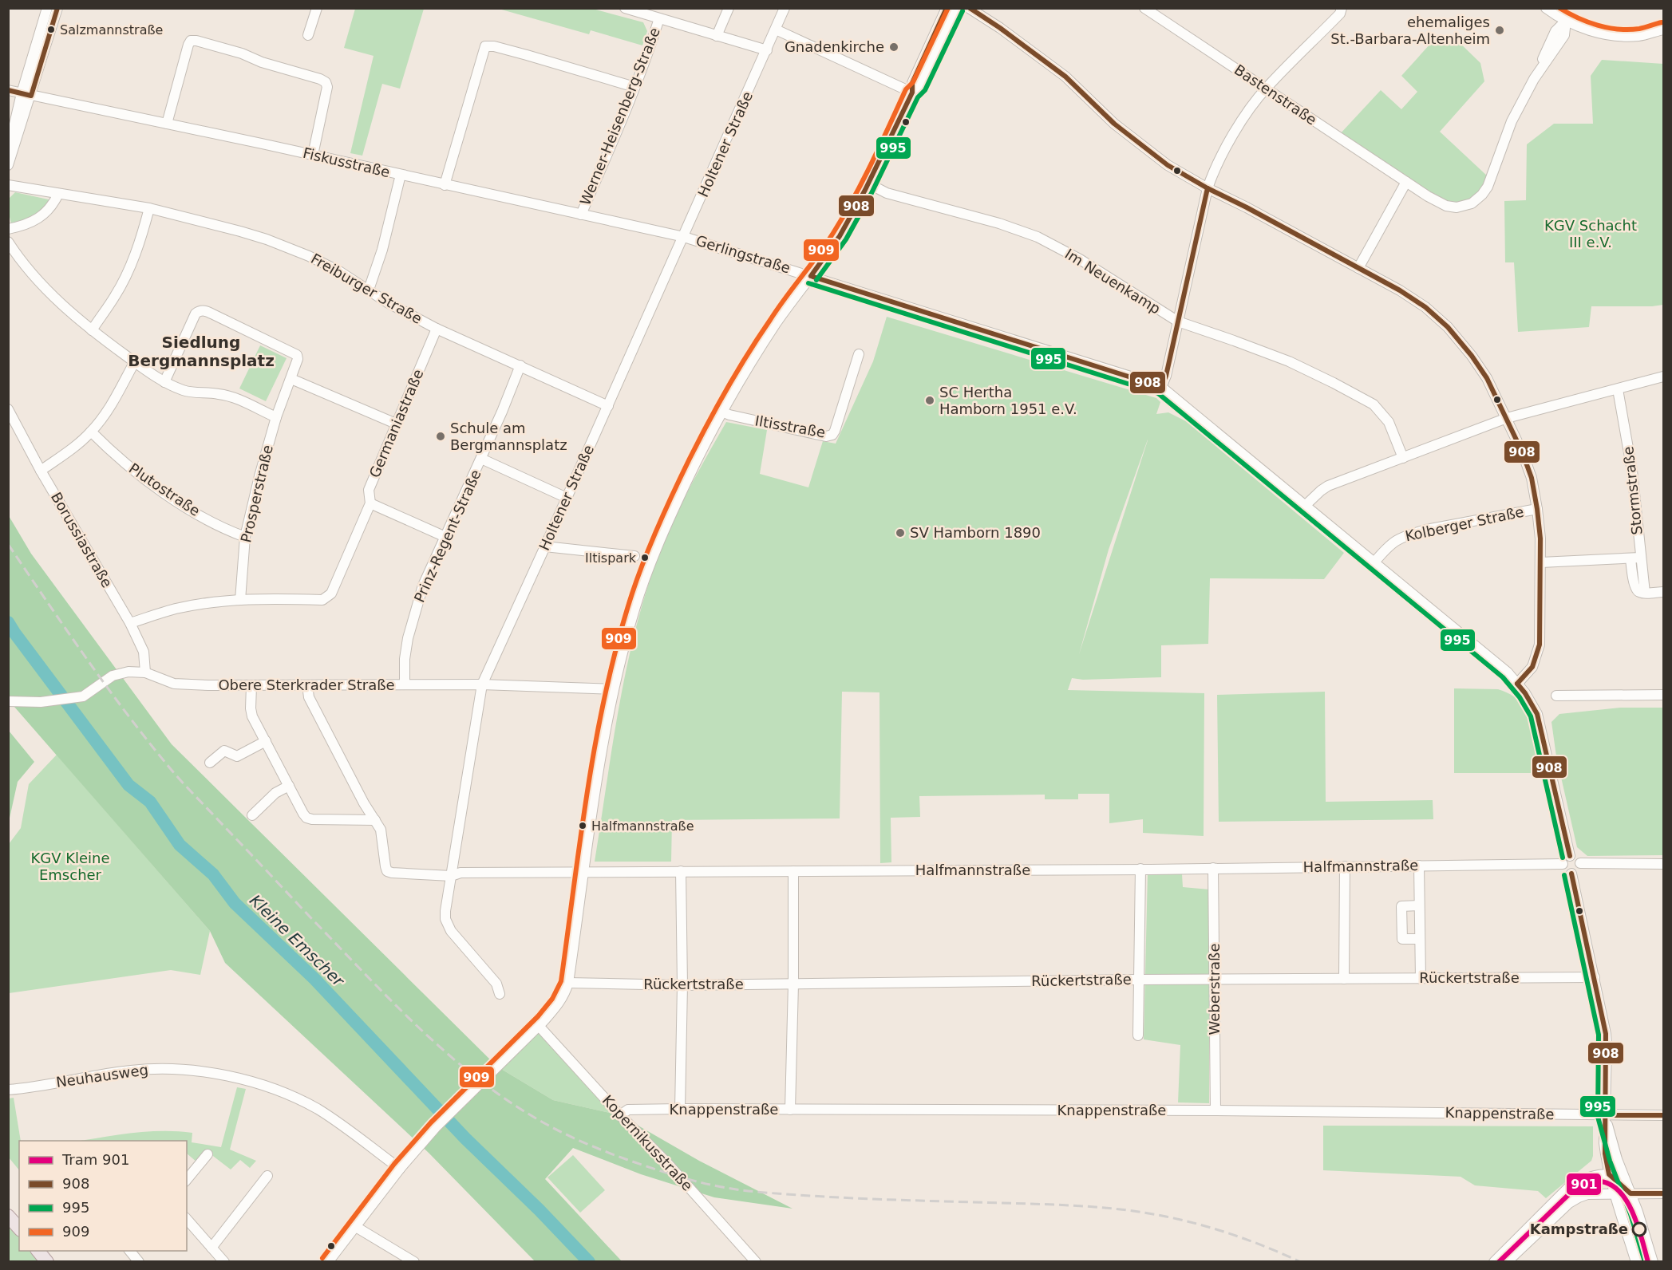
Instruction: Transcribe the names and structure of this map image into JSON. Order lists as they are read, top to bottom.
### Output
{
  "streets": {
    "street": [
      "Bastenstraße",
      "Werner-Heisenberg-Straße",
      "Holtener Straße",
      "Fiskusstraße",
      "Gerlingstraße",
      "Im Neuenkamp",
      "Freiburger Straße",
      "Germaniastraße",
      "Iltisstraße",
      "Plutostraße",
      "Stormstraße",
      "Prosperstraße",
      "Kolberger Straße",
      "Prinz-Regent-Straße",
      "Borussiastraße",
      "Obere Sterkrader Straße",
      "Halfmannstraße",
      "Rückertstraße",
      "Weberstraße",
      "Neuhausweg",
      "Knappenstraße",
      "Kopernikusstraße"
    ]
  },
  "crossings": [
    ["Werner-Heisenberg-Straße", "Fiskusstraße"],
    ["Holtener Straße", "Fiskusstraße"],
    ["Holtener Straße", "Gerlingstraße"],
    ["Holtener Straße", "Freiburger Straße"],
    ["Holtener Straße", "Obere Sterkrader Straße"],
    ["Holtener Straße", "Halfmannstraße"],
    ["Fiskusstraße", "Gerlingstraße"],
    ["Gerlingstraße", "Kolberger Straße"],
    ["Gerlingstraße", "Halfmannstraße"],
    ["Freiburger Straße", "Germaniastraße"],
    ["Freiburger Straße", "Prinz-Regent-Straße"],
    ["Germaniastraße", "Prosperstraße"],
    ["Germaniastraße", "Borussiastraße"],
    ["Plutostraße", "Prosperstraße"],
    ["Prinz-Regent-Straße", "Obere Sterkrader Straße"],
    ["Borussiastraße", "Obere Sterkrader Straße"],
    ["Obere Sterkrader Straße", "Halfmannstraße"],
    ["Halfmannstraße", "Weberstraße"],
    ["Rückertstraße", "Weberstraße"],
    ["Weberstraße", "Knappenstraße"],
    ["Knappenstraße", "Kopernikusstraße"]
  ],
  "districts": ["Siedlung Bergmannsplatz"],
  "water": ["Kleine Emscher"],
  "parks": ["KGV Schacht III e.V.", "KGV Kleine Emscher"],
  "places": [
    "Salzmannstraße",
    "ehemaliges St.-Barbara-Altenheim",
    "Gnadenkirche",
    "SC Hertha Hamborn 1951 e.V.",
    "Schule am Bergmannsplatz",
    "SV Hamborn 1890",
    "Iltispark",
    "Halfmannstraße",
    "Kampstraße"
  ],
  "lines": [
    "transit line 908",
    "transit line 909",
    "transit line 995",
    "tram line 901"
  ],
  "legend": [
    "Tram 901",
    "908",
    "995",
    "909"
  ]
}
